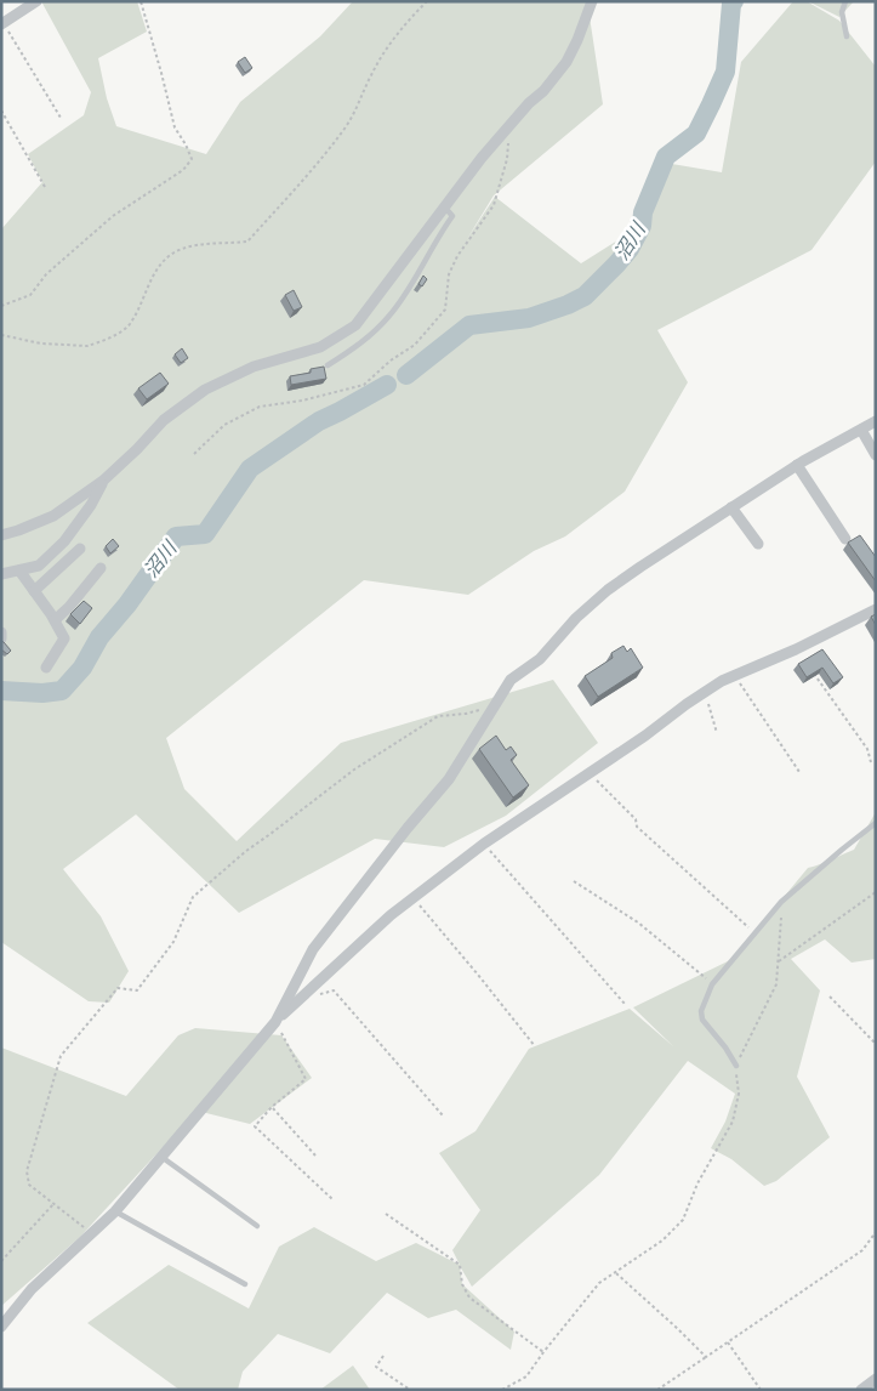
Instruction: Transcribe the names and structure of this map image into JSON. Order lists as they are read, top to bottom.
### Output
{
  "water": ["沼川"]
}
